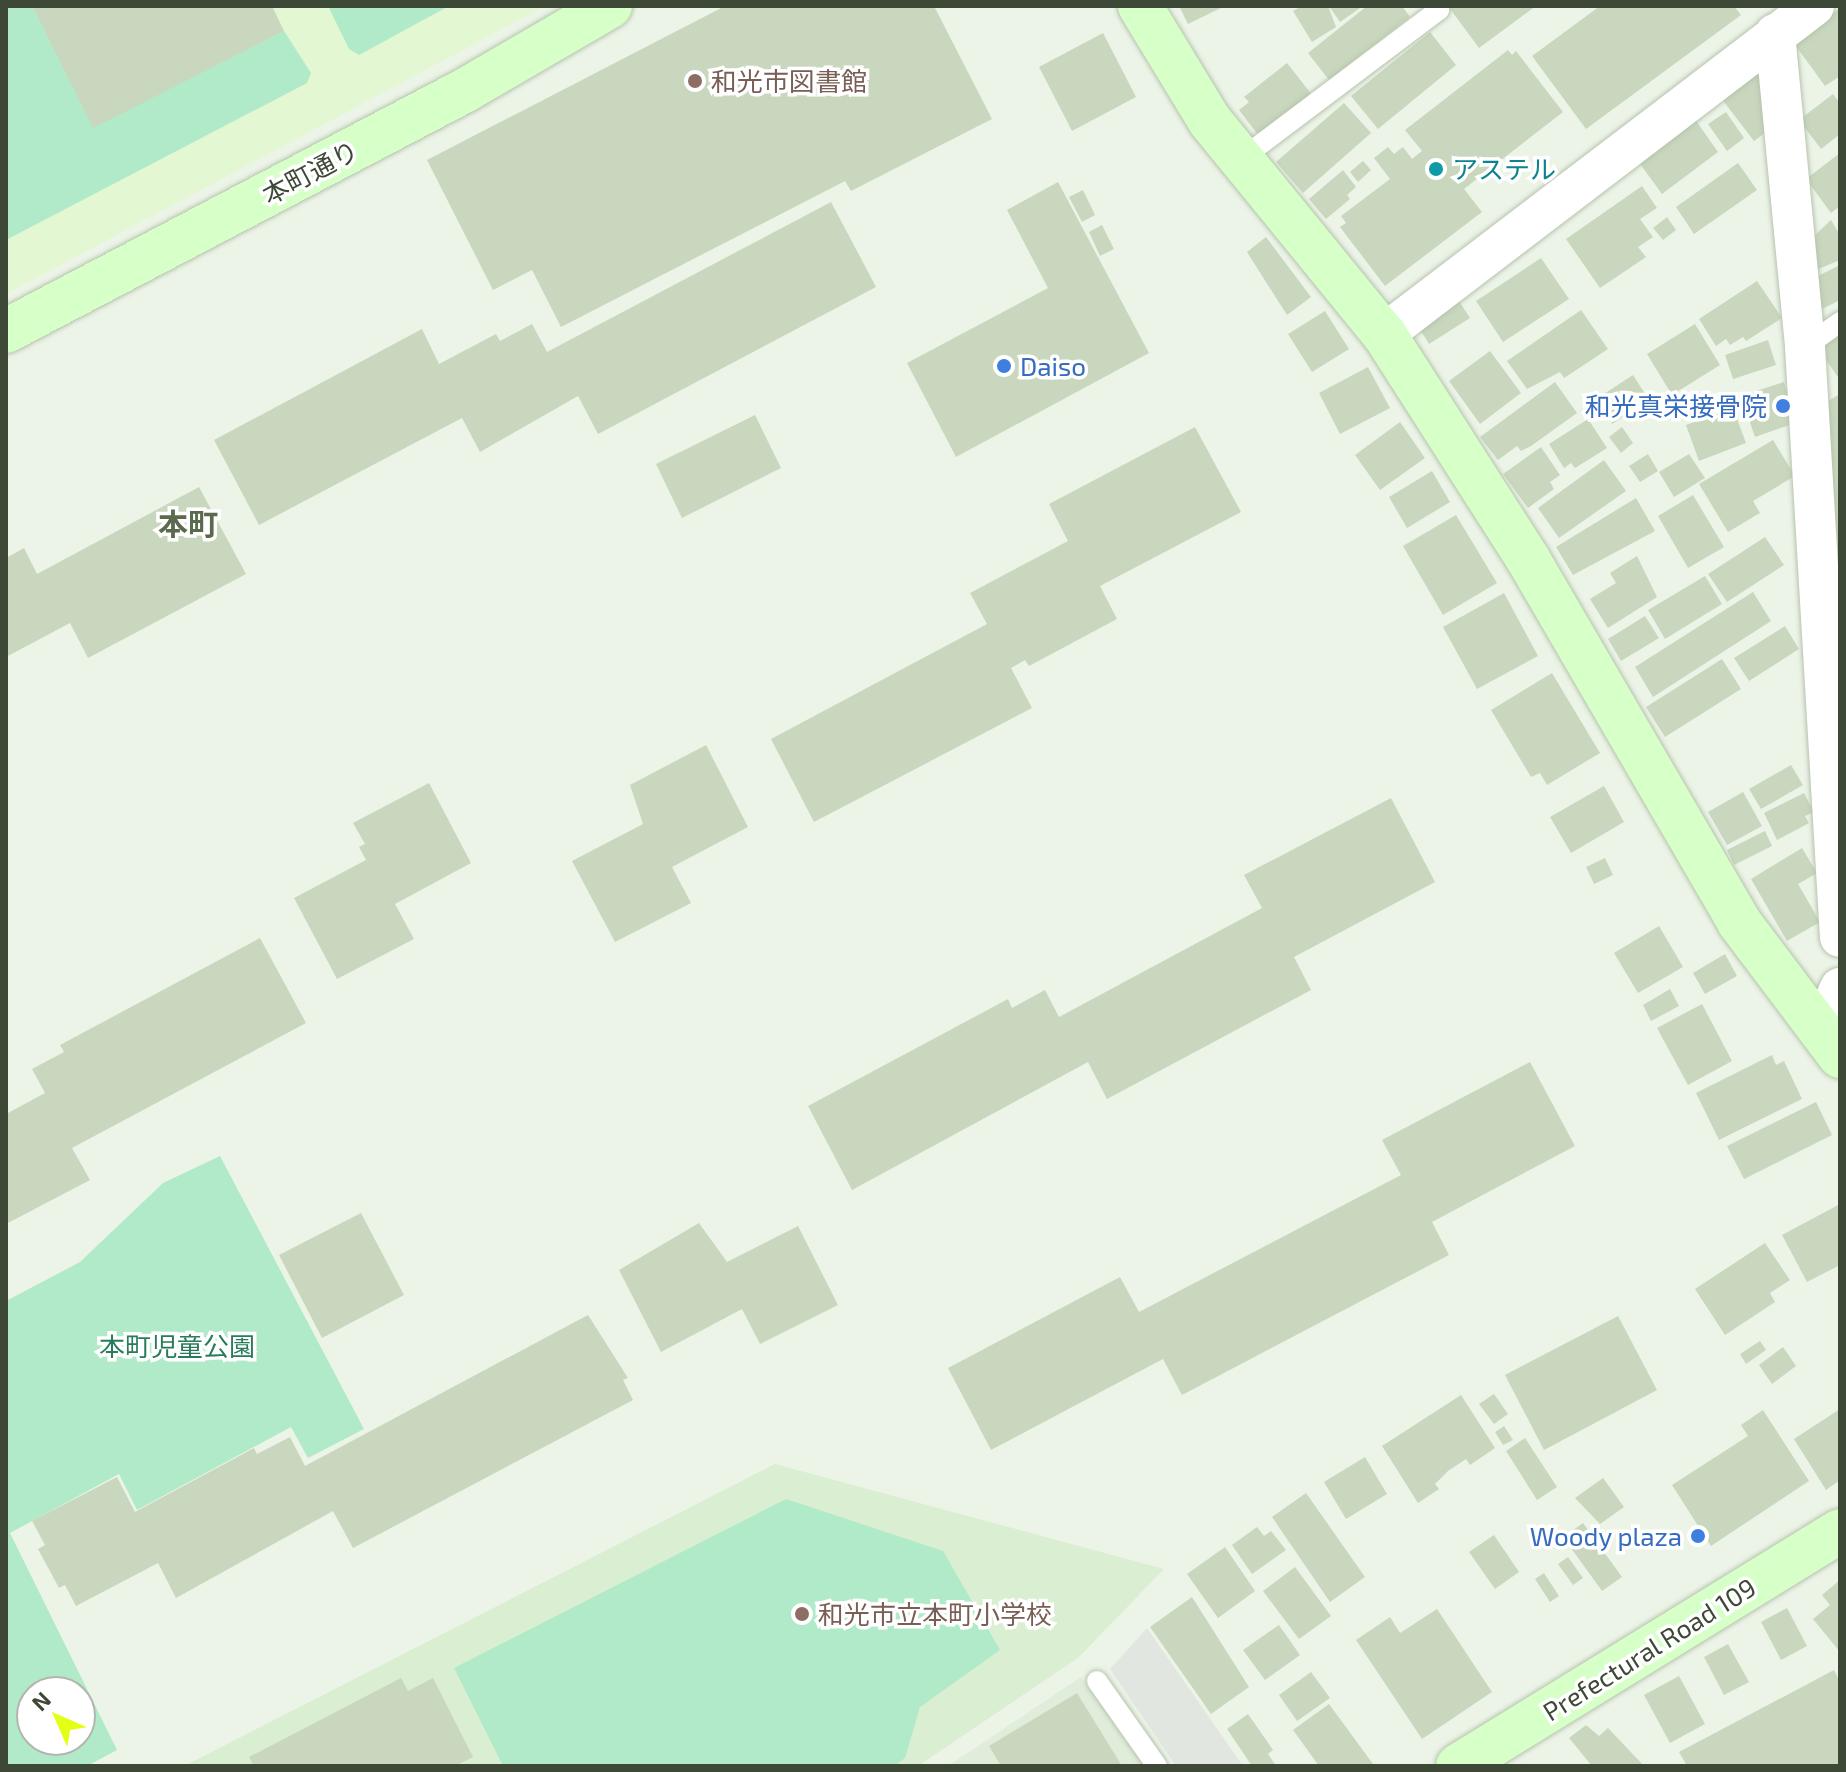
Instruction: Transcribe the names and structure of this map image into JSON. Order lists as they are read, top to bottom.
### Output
{
  "streets": {
    "street": ["本町通り", "Prefectural Road 109"]
  },
  "districts": ["本町"],
  "parks": ["本町児童公園"],
  "places": [
    "和光市図書館",
    "アステル",
    "Daiso",
    "和光真栄接骨院",
    "Woody plaza",
    "和光市立本町小学校"
  ],
  "north": "top left"
}
